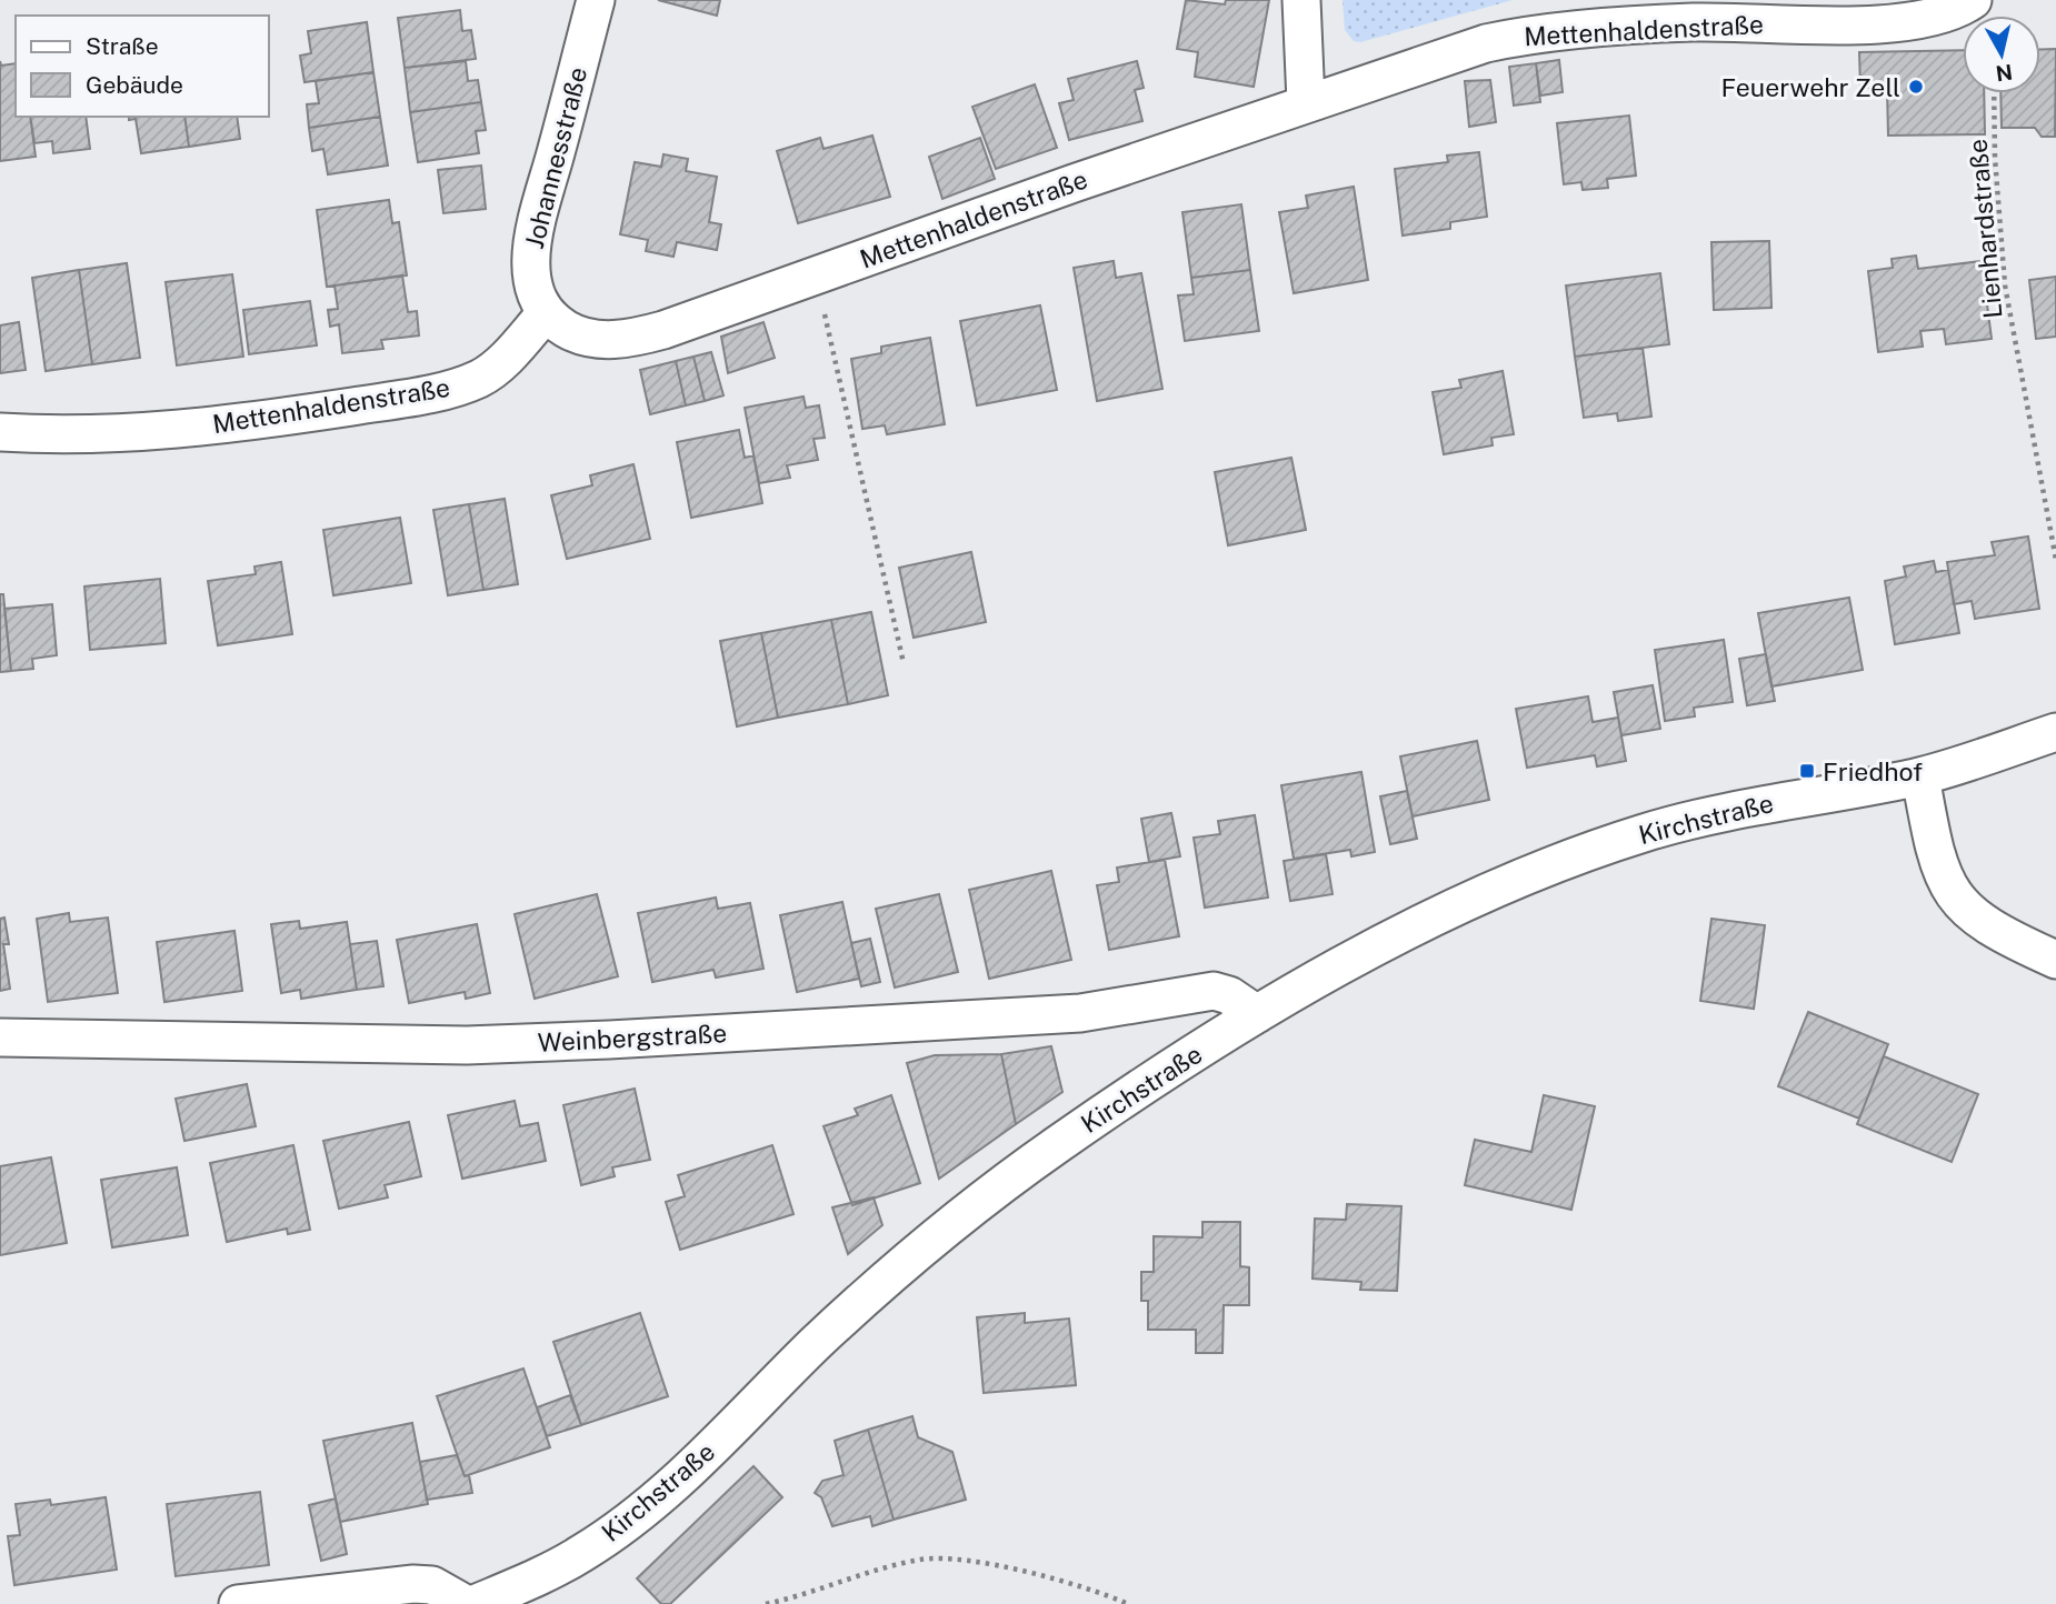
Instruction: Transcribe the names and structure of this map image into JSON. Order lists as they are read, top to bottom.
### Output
{
  "streets": {
    "street": [
      "Mettenhaldenstraße",
      "Johannesstraße",
      "Kirchstraße",
      "Weinbergstraße"
    ],
    "path": ["Lienhardstraße"]
  },
  "crossings": [
    ["Mettenhaldenstraße", "Johannesstraße"],
    ["Kirchstraße", "Weinbergstraße"]
  ],
  "places": {
    "other": ["Feuerwehr Zell"],
    "transit": ["Friedhof"]
  },
  "legend": ["Straße", "Gebäude"],
  "north": "bottom"
}
